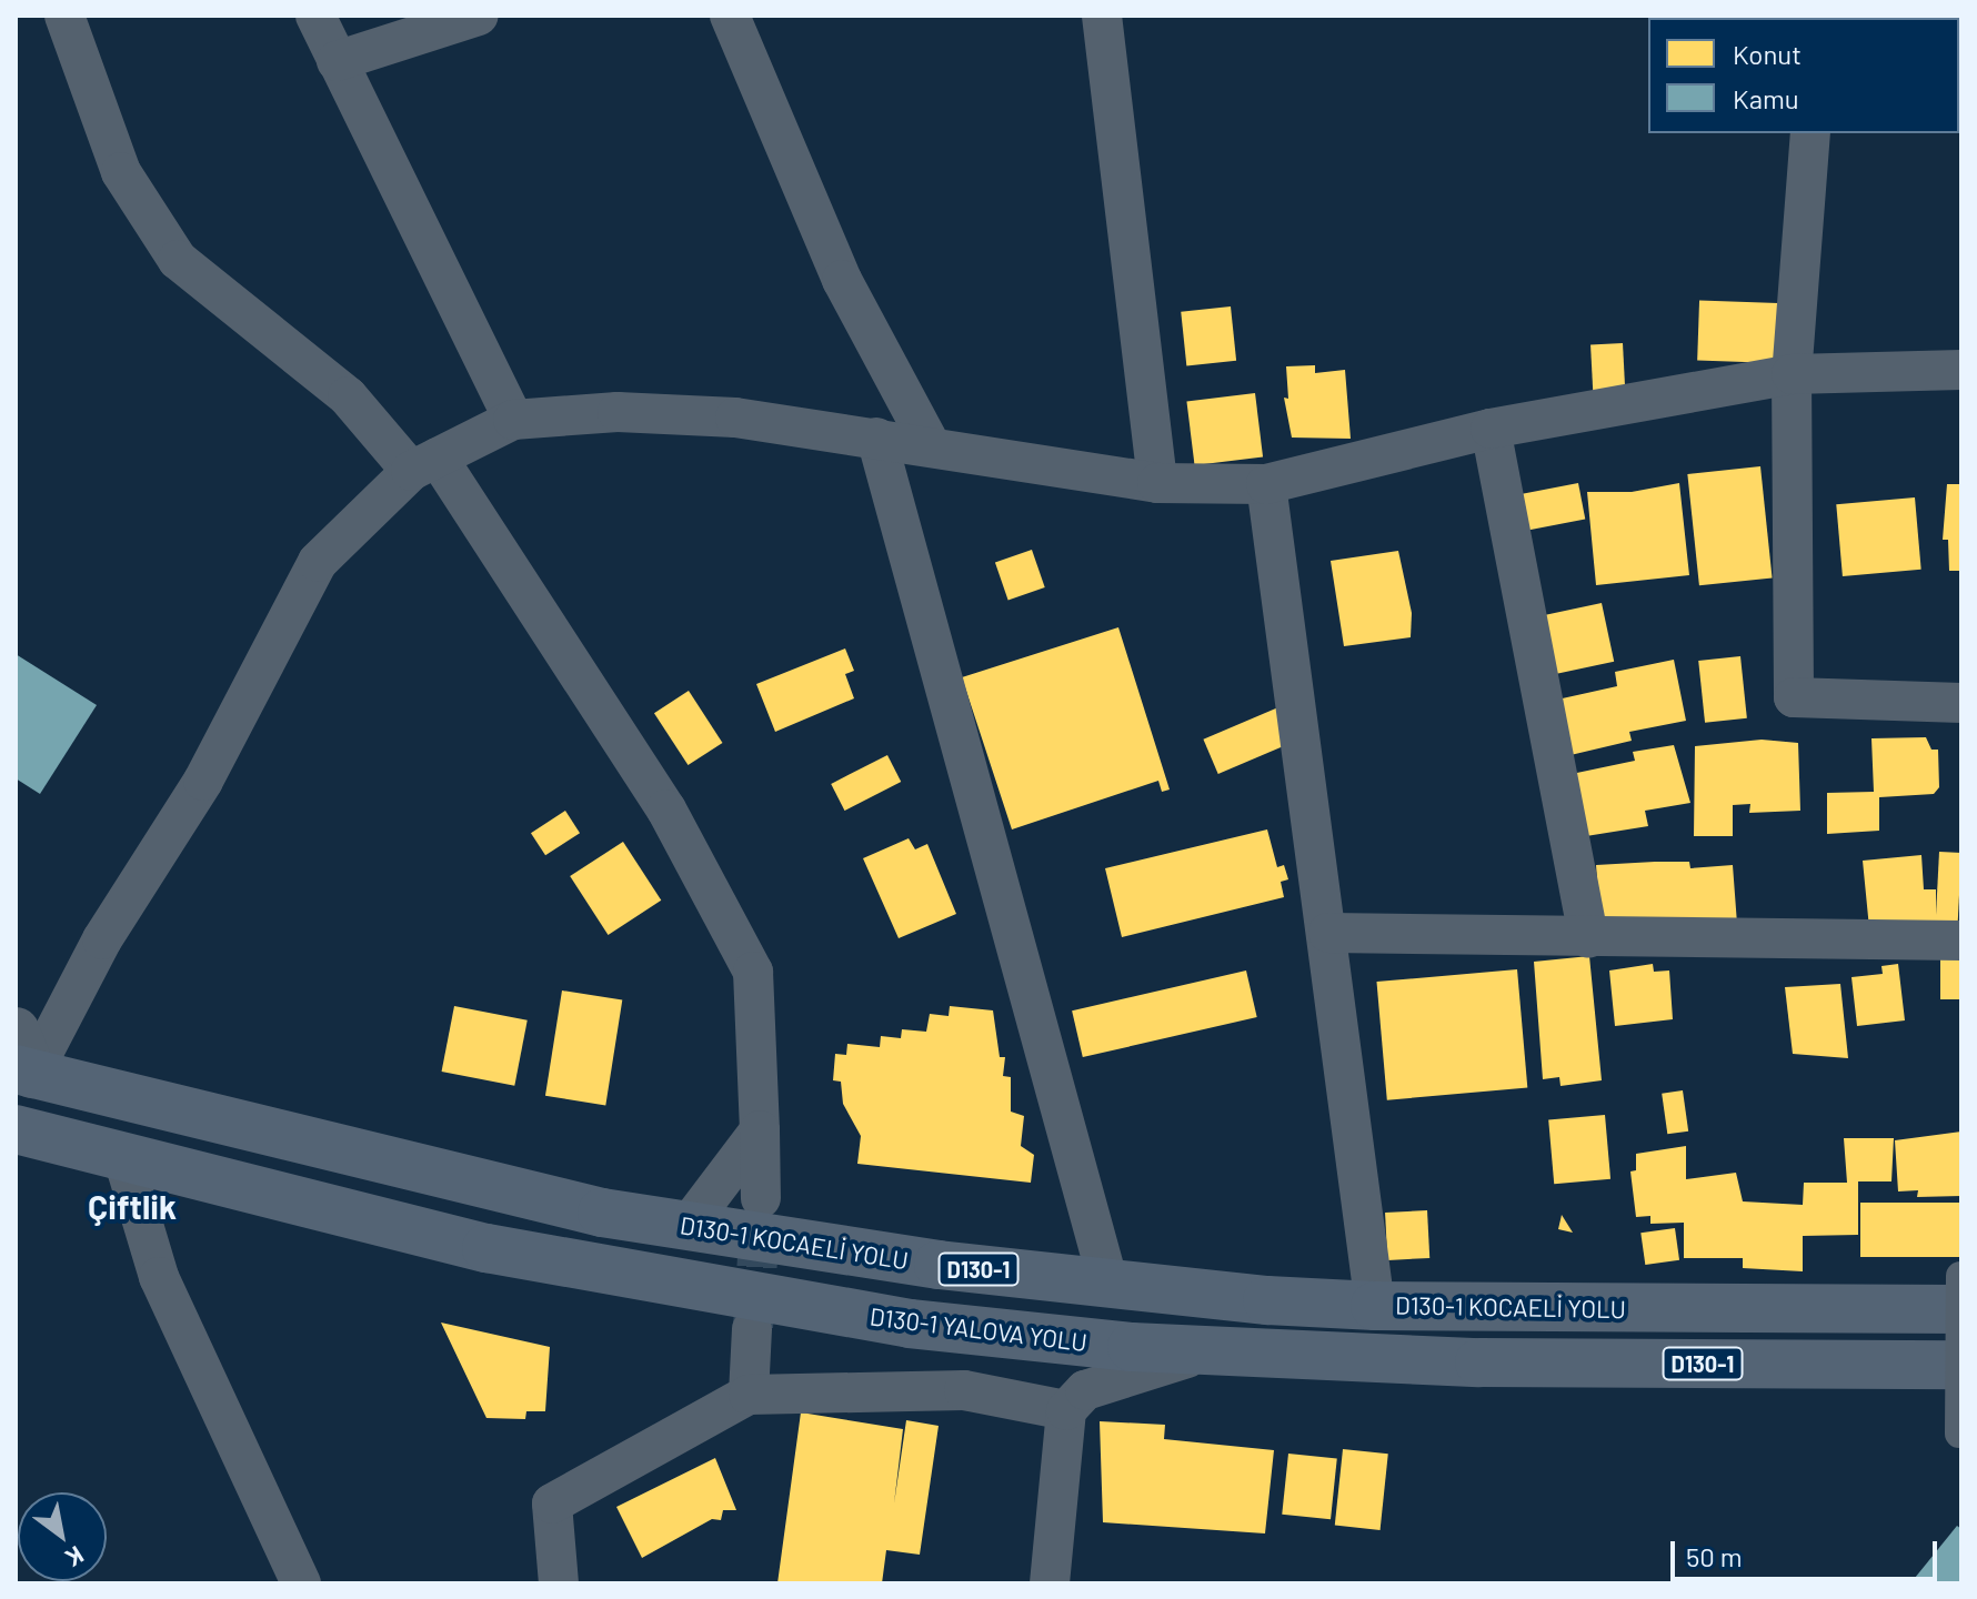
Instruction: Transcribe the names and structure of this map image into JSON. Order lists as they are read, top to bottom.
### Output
{
  "streets": {
    "highway": ["D130-1 KOCAELİ YOLU", "D130-1", "D130-1 YALOVA YOLU"]
  },
  "districts": ["Çiftlik"],
  "legend": ["Konut", "Kamu"],
  "scale_bar": "50 m",
  "north": "bottom right"
}
